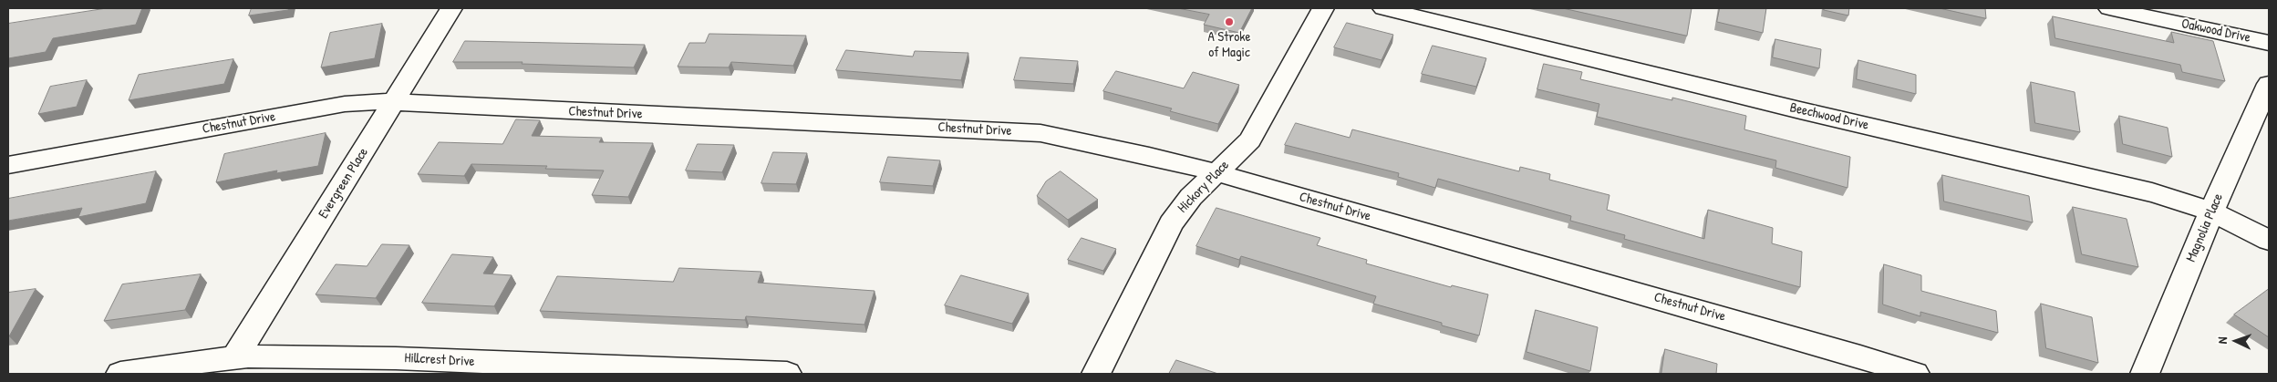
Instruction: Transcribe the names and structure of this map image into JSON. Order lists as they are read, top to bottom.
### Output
{
  "streets": {
    "street": [
      "Oakwood Drive",
      "Chestnut Drive",
      "Beechwood Drive",
      "Evergreen Place",
      "Hickory Place",
      "Magnolia Place",
      "Hillcrest Drive"
    ]
  },
  "crossings": [
    ["Chestnut Drive", "Evergreen Place"],
    ["Chestnut Drive", "Hickory Place"],
    ["Beechwood Drive", "Magnolia Place"],
    ["Evergreen Place", "Hillcrest Drive"]
  ],
  "places": ["A Stroke of Magic"],
  "north": "left"
}
